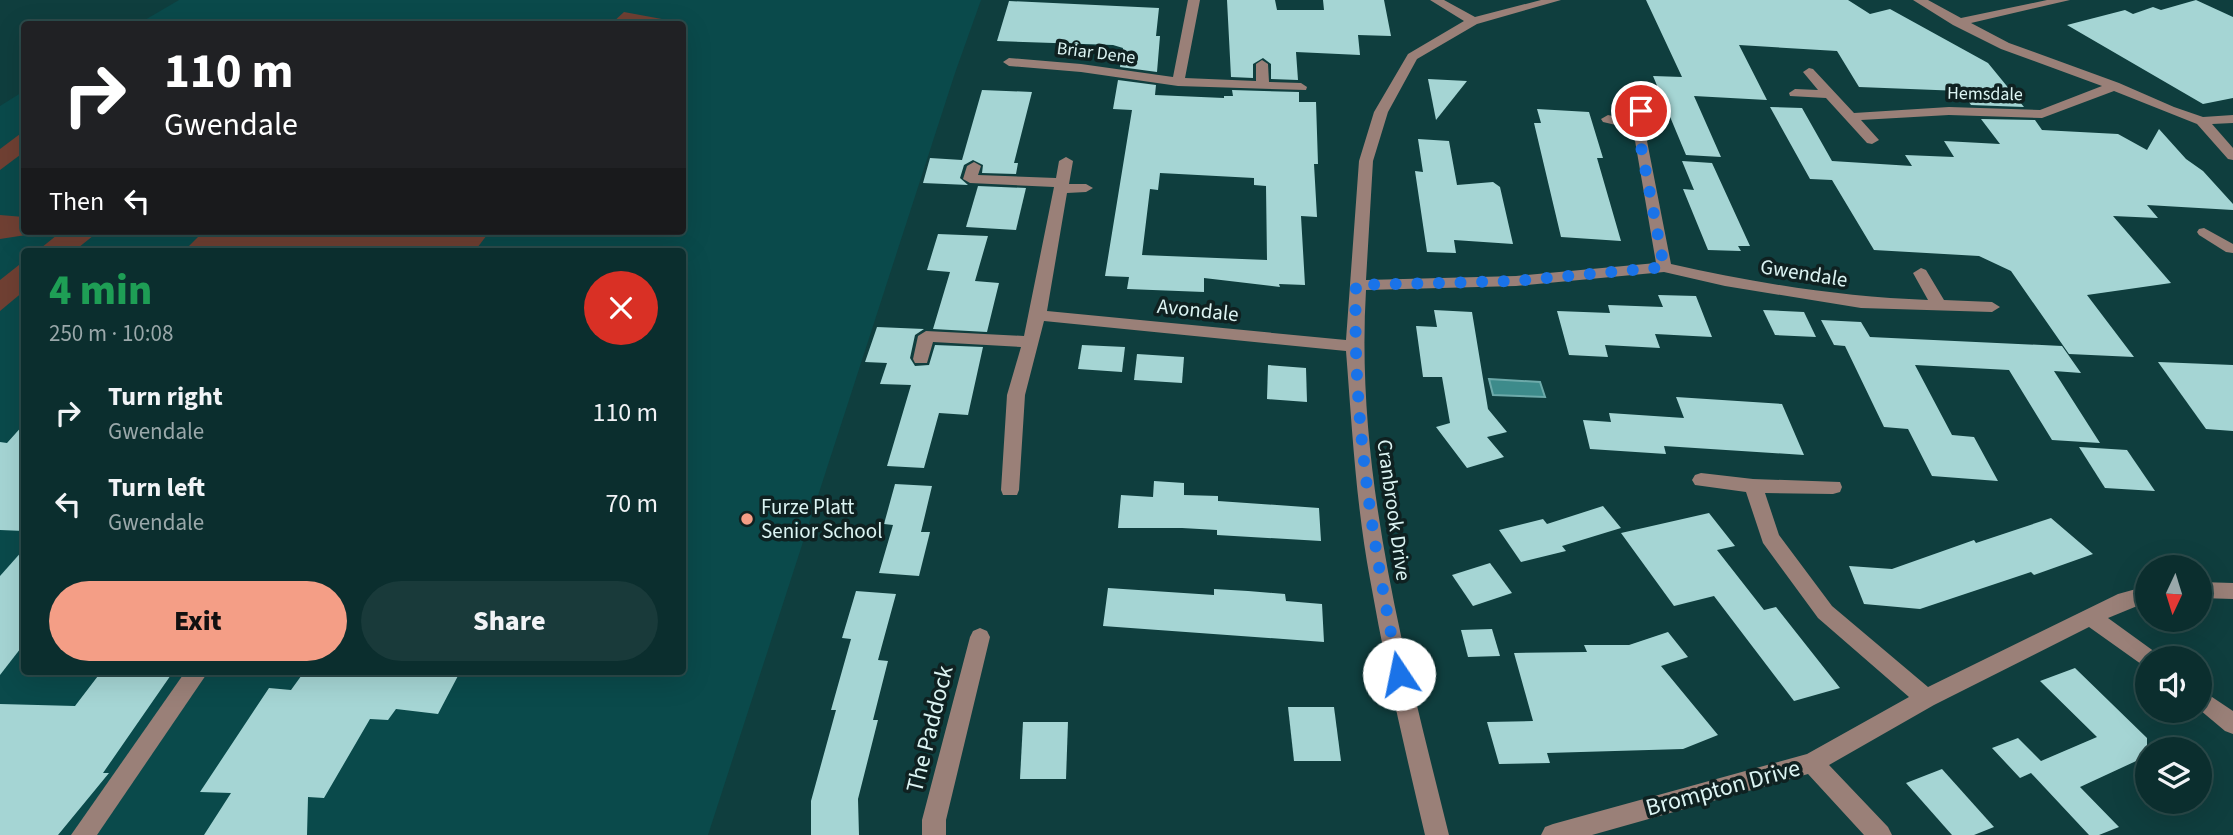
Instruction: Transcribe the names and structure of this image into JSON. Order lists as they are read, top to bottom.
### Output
{
  "streets": {
    "street": [
      "Briar Dene",
      "Hemsdale",
      "Gwendale",
      "Avondale",
      "Cranbrook Drive",
      "The Paddock",
      "Brompton Drive"
    ]
  },
  "crossings": [
    ["Gwendale", "Cranbrook Drive"],
    ["Avondale", "Cranbrook Drive"]
  ],
  "places": ["Furze Platt Senior School"],
  "north": "bottom",
  "page": {
    "turn": ["110 m", "Gwendale"],
    "then": "Then",
    "heading": ["4 min", "250 m · 10:08"],
    "list": [
      {
        "name": "Turn right",
        "note": "Gwendale",
        "value": "110 m"
      },
      {
        "name": "Turn left",
        "note": "Gwendale",
        "value": "70 m"
      }
    ],
    "buttons": ["Exit", "Share"]
  }
}
